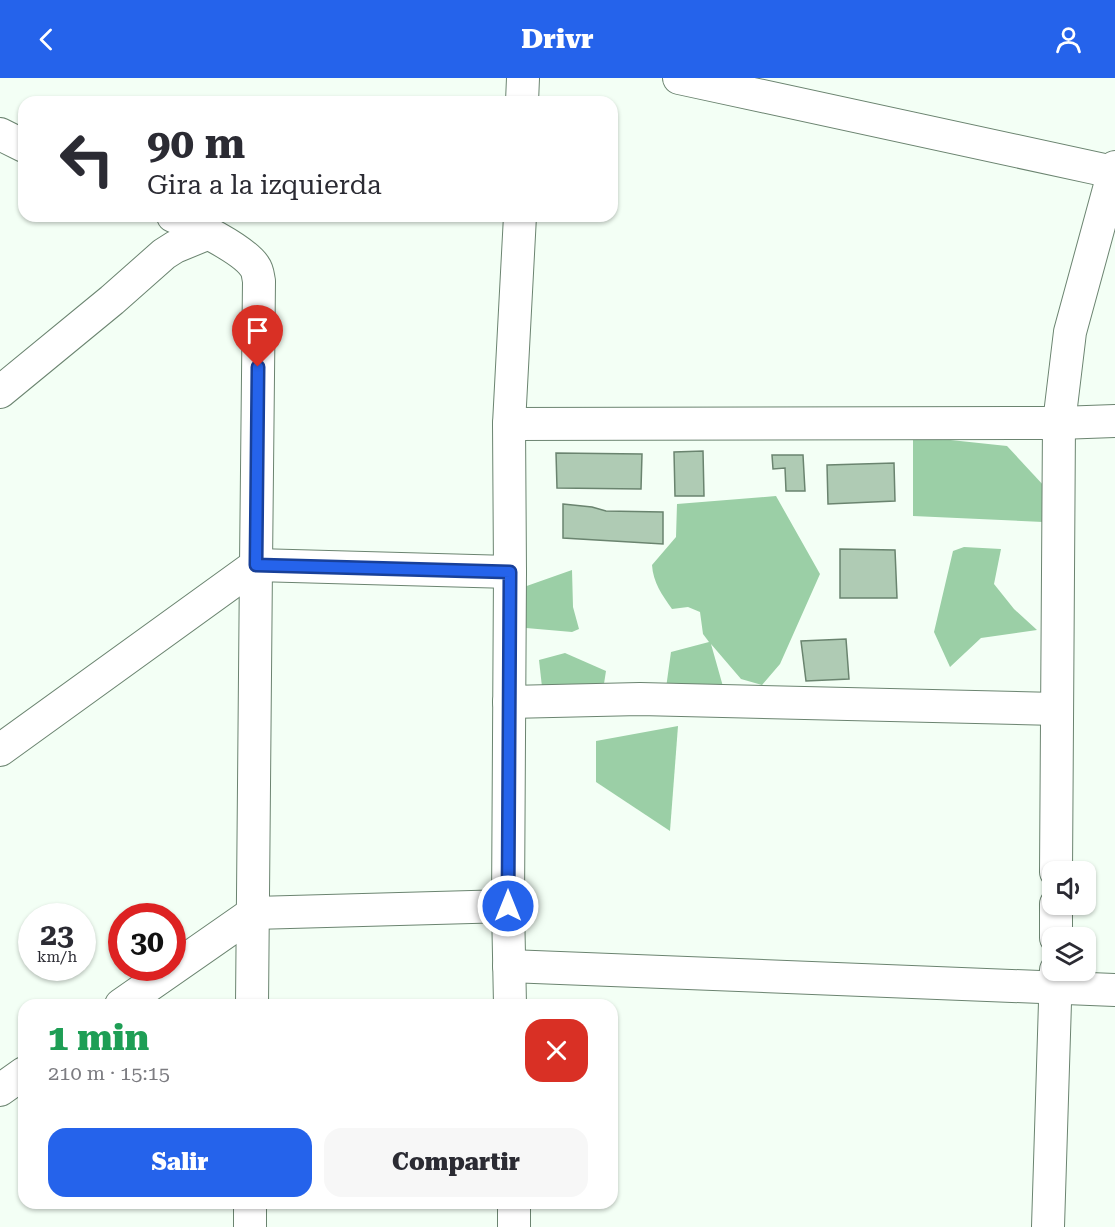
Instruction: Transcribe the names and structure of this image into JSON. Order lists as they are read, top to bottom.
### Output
{
  "page": {
    "header": "Drivr",
    "turn": ["90 m", "Gira a la izquierda"],
    "speed": "23 km/h",
    "limit": "30",
    "heading": ["1 min", "210 m · 15:15"],
    "buttons": ["Salir", "Compartir"]
  }
}
